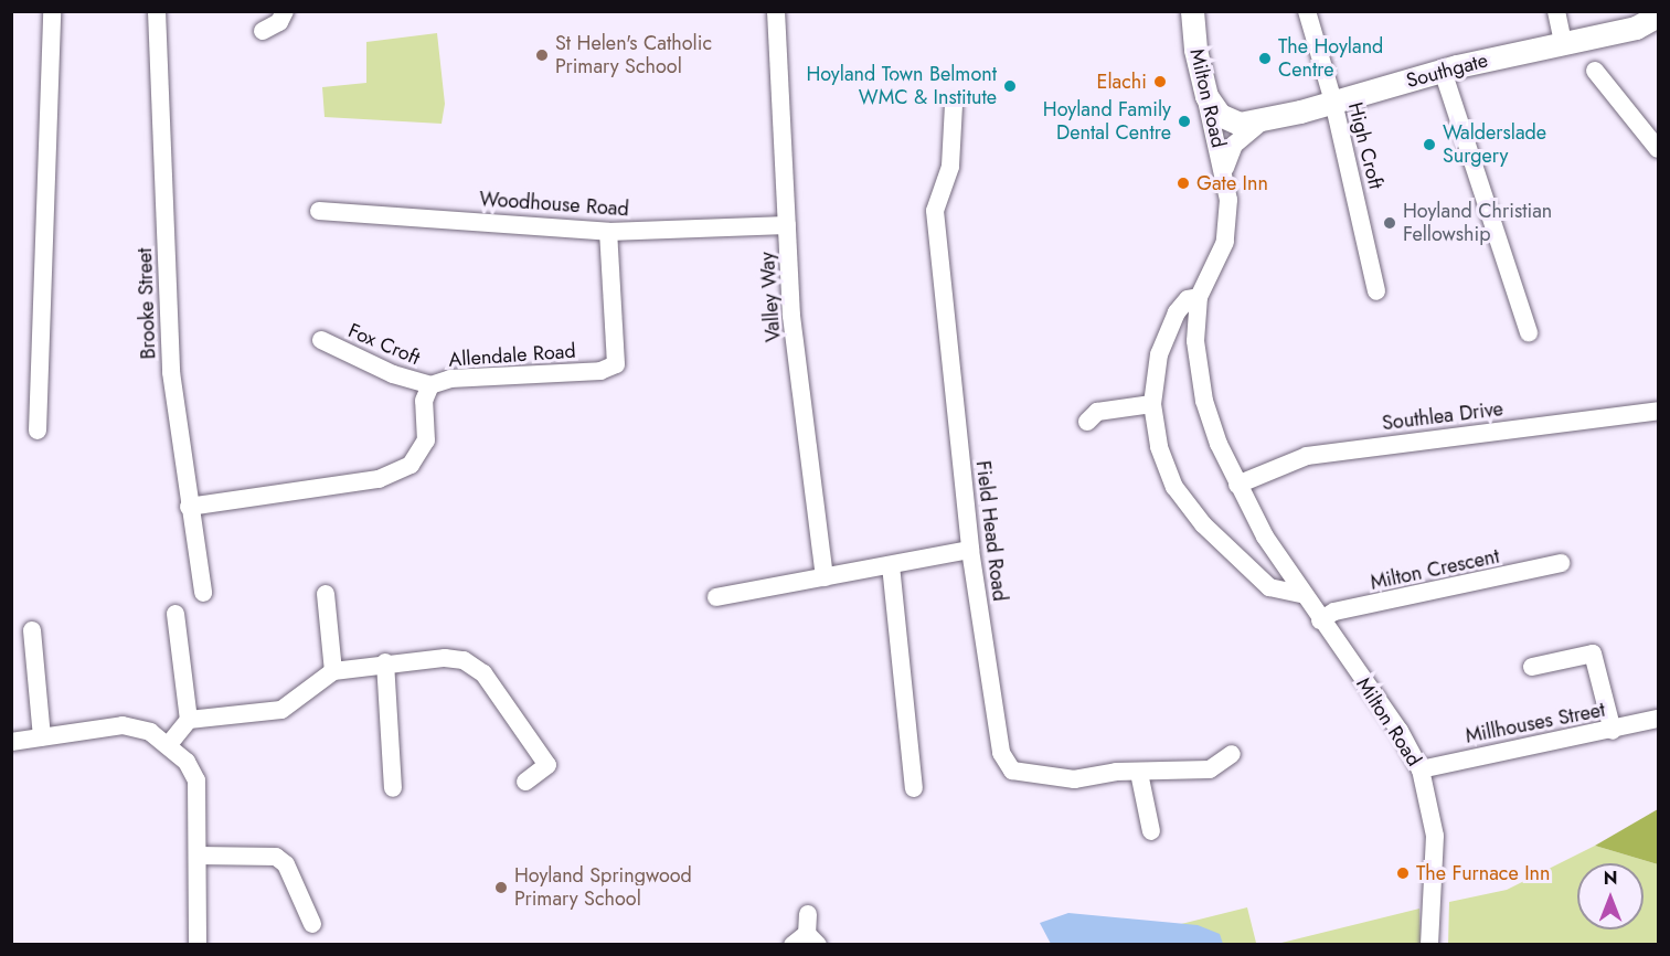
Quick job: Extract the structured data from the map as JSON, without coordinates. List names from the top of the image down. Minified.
{"streets":{"main road":["Southgate","Milton Road"],"street":["High Croft","Woodhouse Road","Valley Way","Brooke Street","Fox Croft","Allendale Road","Southlea Drive","Field Head Road","Milton Crescent","Millhouses Street"]},"crossings":[["Southgate","Milton Road"],["Southgate","High Croft"],["Milton Road","Southlea Drive"],["Milton Road","Milton Crescent"],["Milton Road","Millhouses Street"],["Woodhouse Road","Valley Way"],["Woodhouse Road","Allendale Road"],["Brooke Street","Allendale Road"],["Fox Croft","Allendale Road"]],"places":["St Helen's Catholic Primary School","The Hoyland Centre","Elachi","Hoyland Town Belmont WMC & Institute","Hoyland Family Dental Centre","Walderslade Surgery","Gate Inn","Hoyland Christian Fellowship","The Furnace Inn","Hoyland Springwood Primary School"],"north":"top"}
